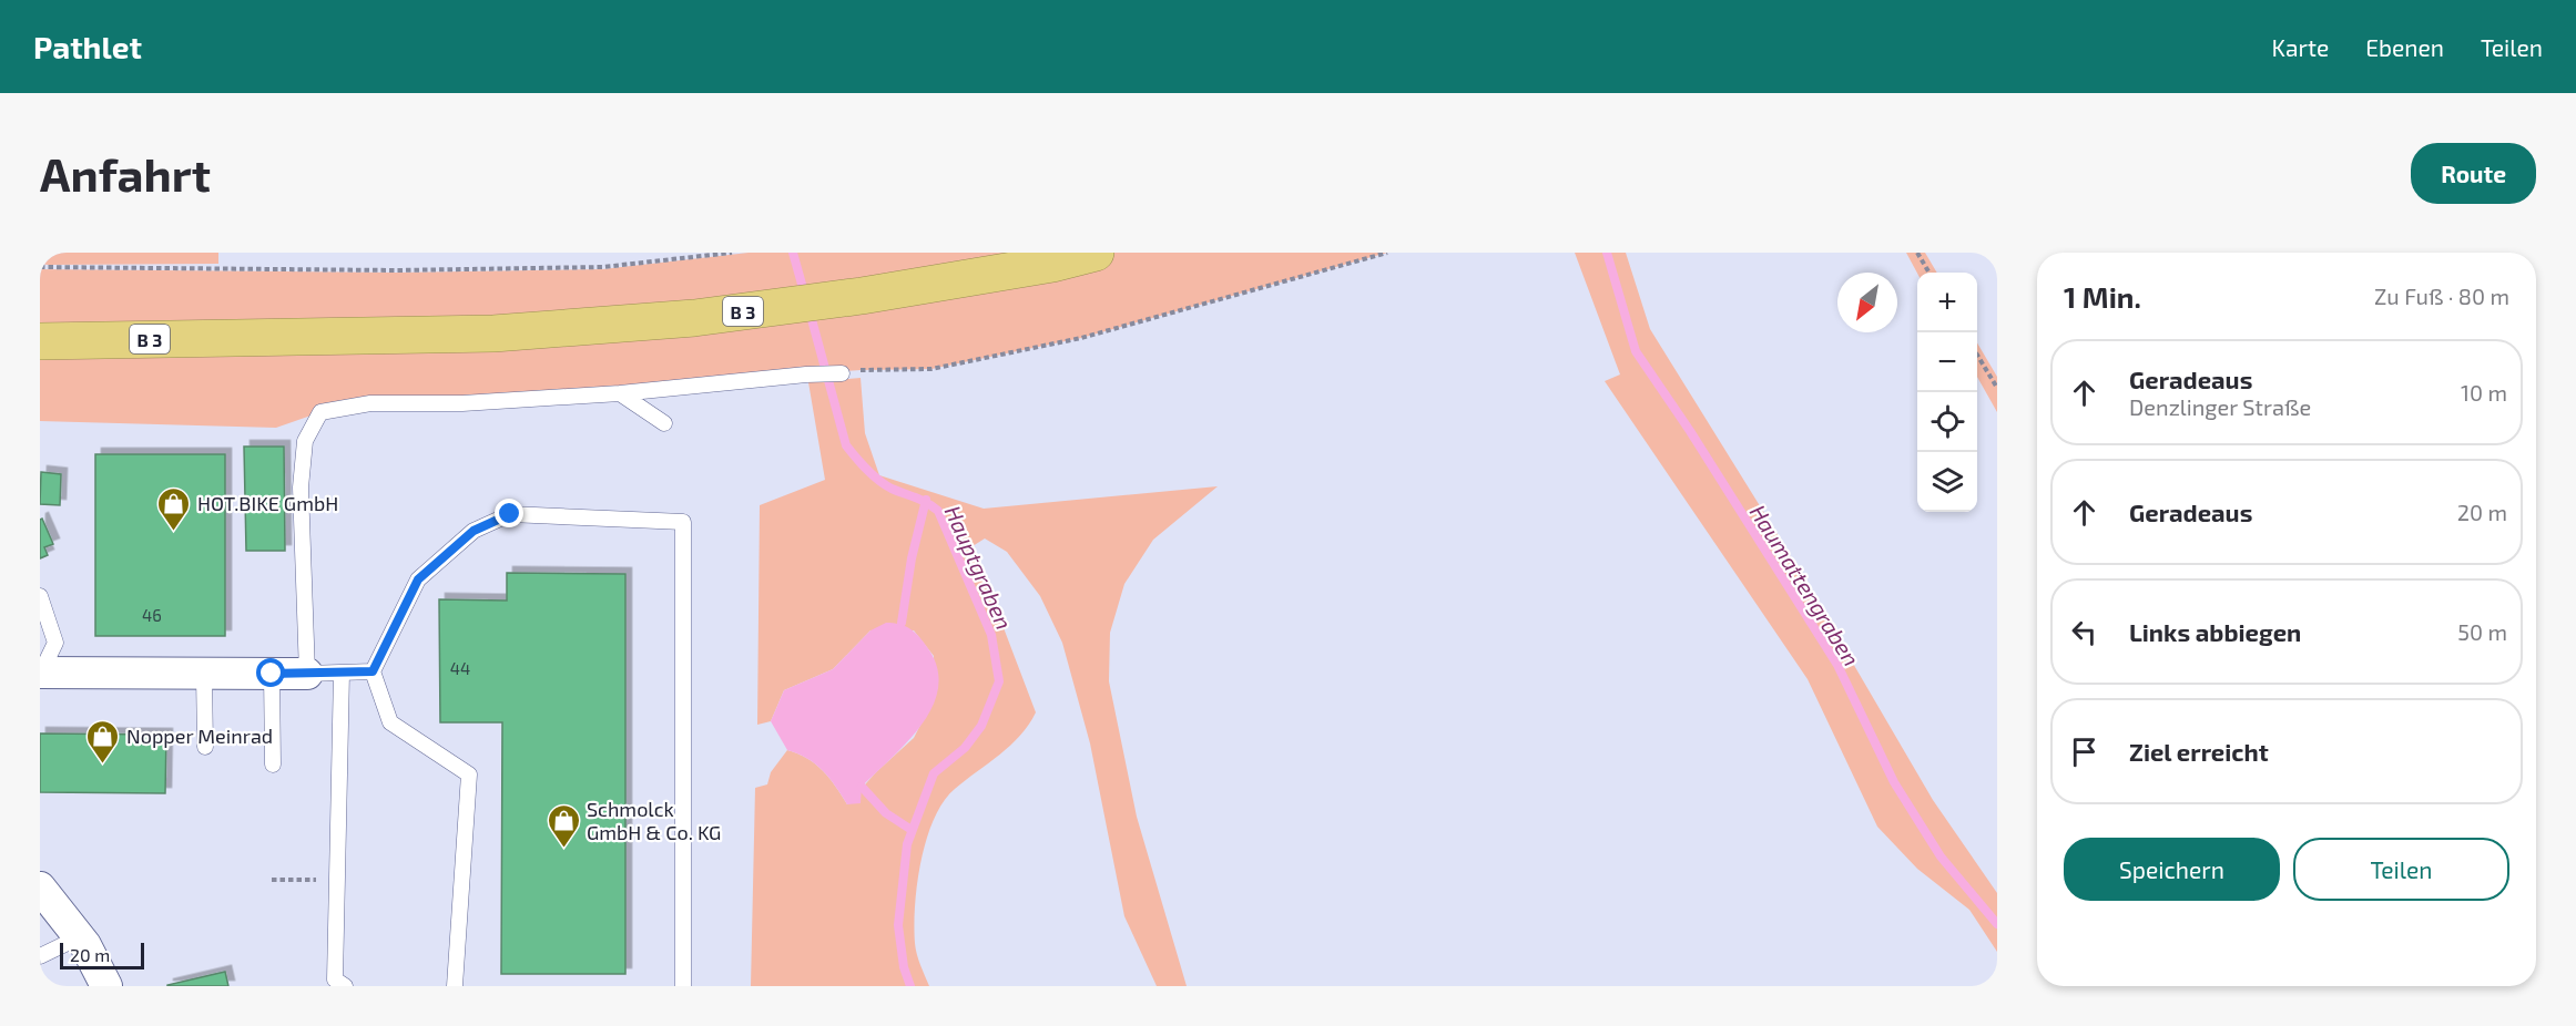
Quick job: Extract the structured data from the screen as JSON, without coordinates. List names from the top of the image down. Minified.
{"streets":{"highway":["B 3"]},"water":["Hauptgraben","Haumattengraben"],"places":{"shop":["HOT.BIKE GmbH","Nopper Meinrad","Schmolck GmbH & Co. KG"]},"house_numbers":["46","44"],"scale_bar":"20 m","north":"bottom left","page":{"header":"Pathlet","nav":["Karte","Ebenen","Teilen"],"buttons":["Route",["Speichern","Teilen"]],"title":"Anfahrt","heading":["1 Min.","Zu Fuß · 80 m"],"map_buttons":["+","−"],"list":[["Geradeaus","Denzlinger Straße","10 m"],["Geradeaus","20 m"],["Links abbiegen","50 m"],"Ziel erreicht"],"scale":"20 m"}}
